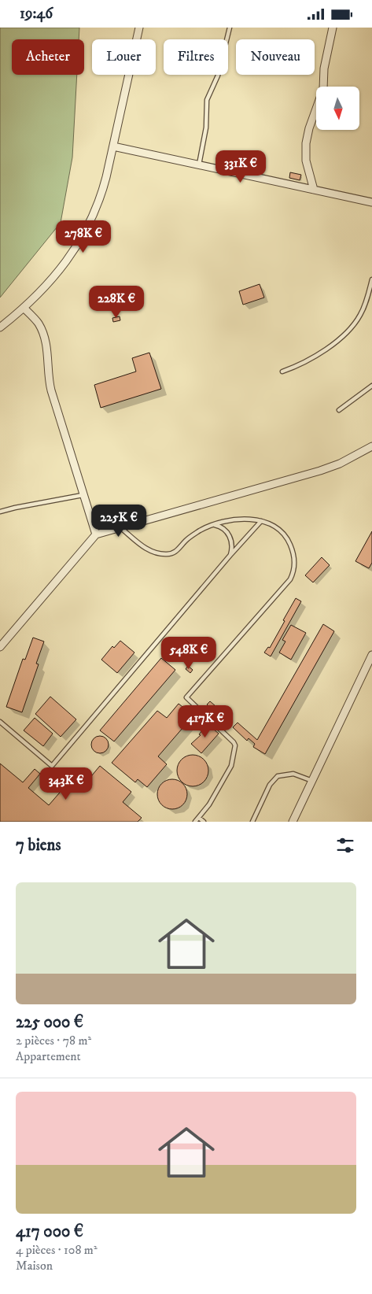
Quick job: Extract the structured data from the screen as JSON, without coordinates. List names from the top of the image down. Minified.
{"north":"bottom","page":{"status":"19:46","chip":["Acheter","Louer","Filtres","Nouveau"],"price":["331K €","278K €","228K €","225K €","548K €","417K €","343K €"],"heading":"7 biens","list":[{"name":"225 000 €","note":"2 pièces · 78 m² · Appartement"},{"name":"417 000 €","note":"4 pièces · 108 m² · Maison"}]}}
